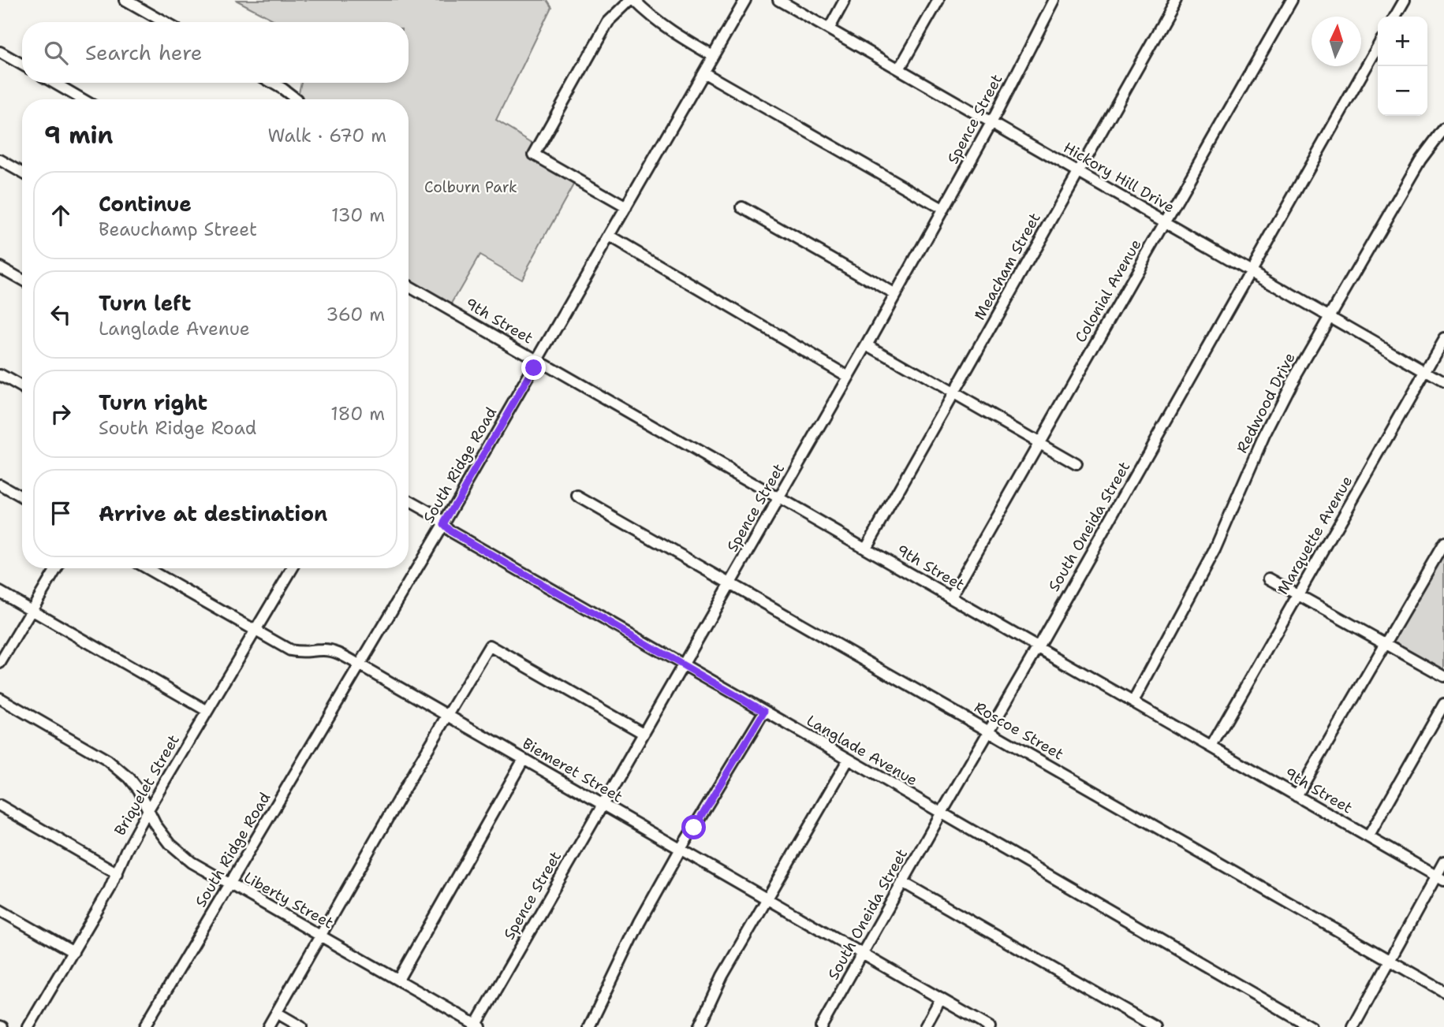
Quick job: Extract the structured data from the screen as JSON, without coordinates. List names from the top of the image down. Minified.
{"streets":{"street":["Spence Street","Hickory Hill Drive","Meacham Street","Colonial Avenue","9th Street","Redwood Drive","South Ridge Road","South Oneida Street","Marquette Avenue","Roscoe Street","Langlade Avenue","Biemeret Street","Briquelet Street","Liberty Street"]},"crossings":[["Spence Street","Hickory Hill Drive"],["Spence Street","9th Street"],["Spence Street","Roscoe Street"],["Spence Street","Langlade Avenue"],["Spence Street","Biemeret Street"],["Spence Street","Liberty Street"],["Hickory Hill Drive","Meacham Street"],["Hickory Hill Drive","Colonial Avenue"],["Hickory Hill Drive","Redwood Drive"],["Hickory Hill Drive","South Oneida Street"],["Hickory Hill Drive","Marquette Avenue"],["Meacham Street","9th Street"],["Colonial Avenue","9th Street"],["9th Street","Redwood Drive"],["9th Street","South Ridge Road"],["9th Street","South Oneida Street"],["9th Street","Marquette Avenue"],["South Ridge Road","Langlade Avenue"],["South Ridge Road","Biemeret Street"],["South Ridge Road","Liberty Street"],["South Oneida Street","Roscoe Street"],["South Oneida Street","Langlade Avenue"],["South Oneida Street","Biemeret Street"],["Biemeret Street","Briquelet Street"],["Briquelet Street","Liberty Street"]],"parks":["Colburn Park"],"north":"top","page":{"map_buttons":["+","−"],"search":"Search here","heading":["9 min","Walk · 670 m"],"list":[["Continue","Beauchamp Street","130 m"],["Turn left","Langlade Avenue","360 m"],["Turn right","South Ridge Road","180 m"],"Arrive at destination"]}}
